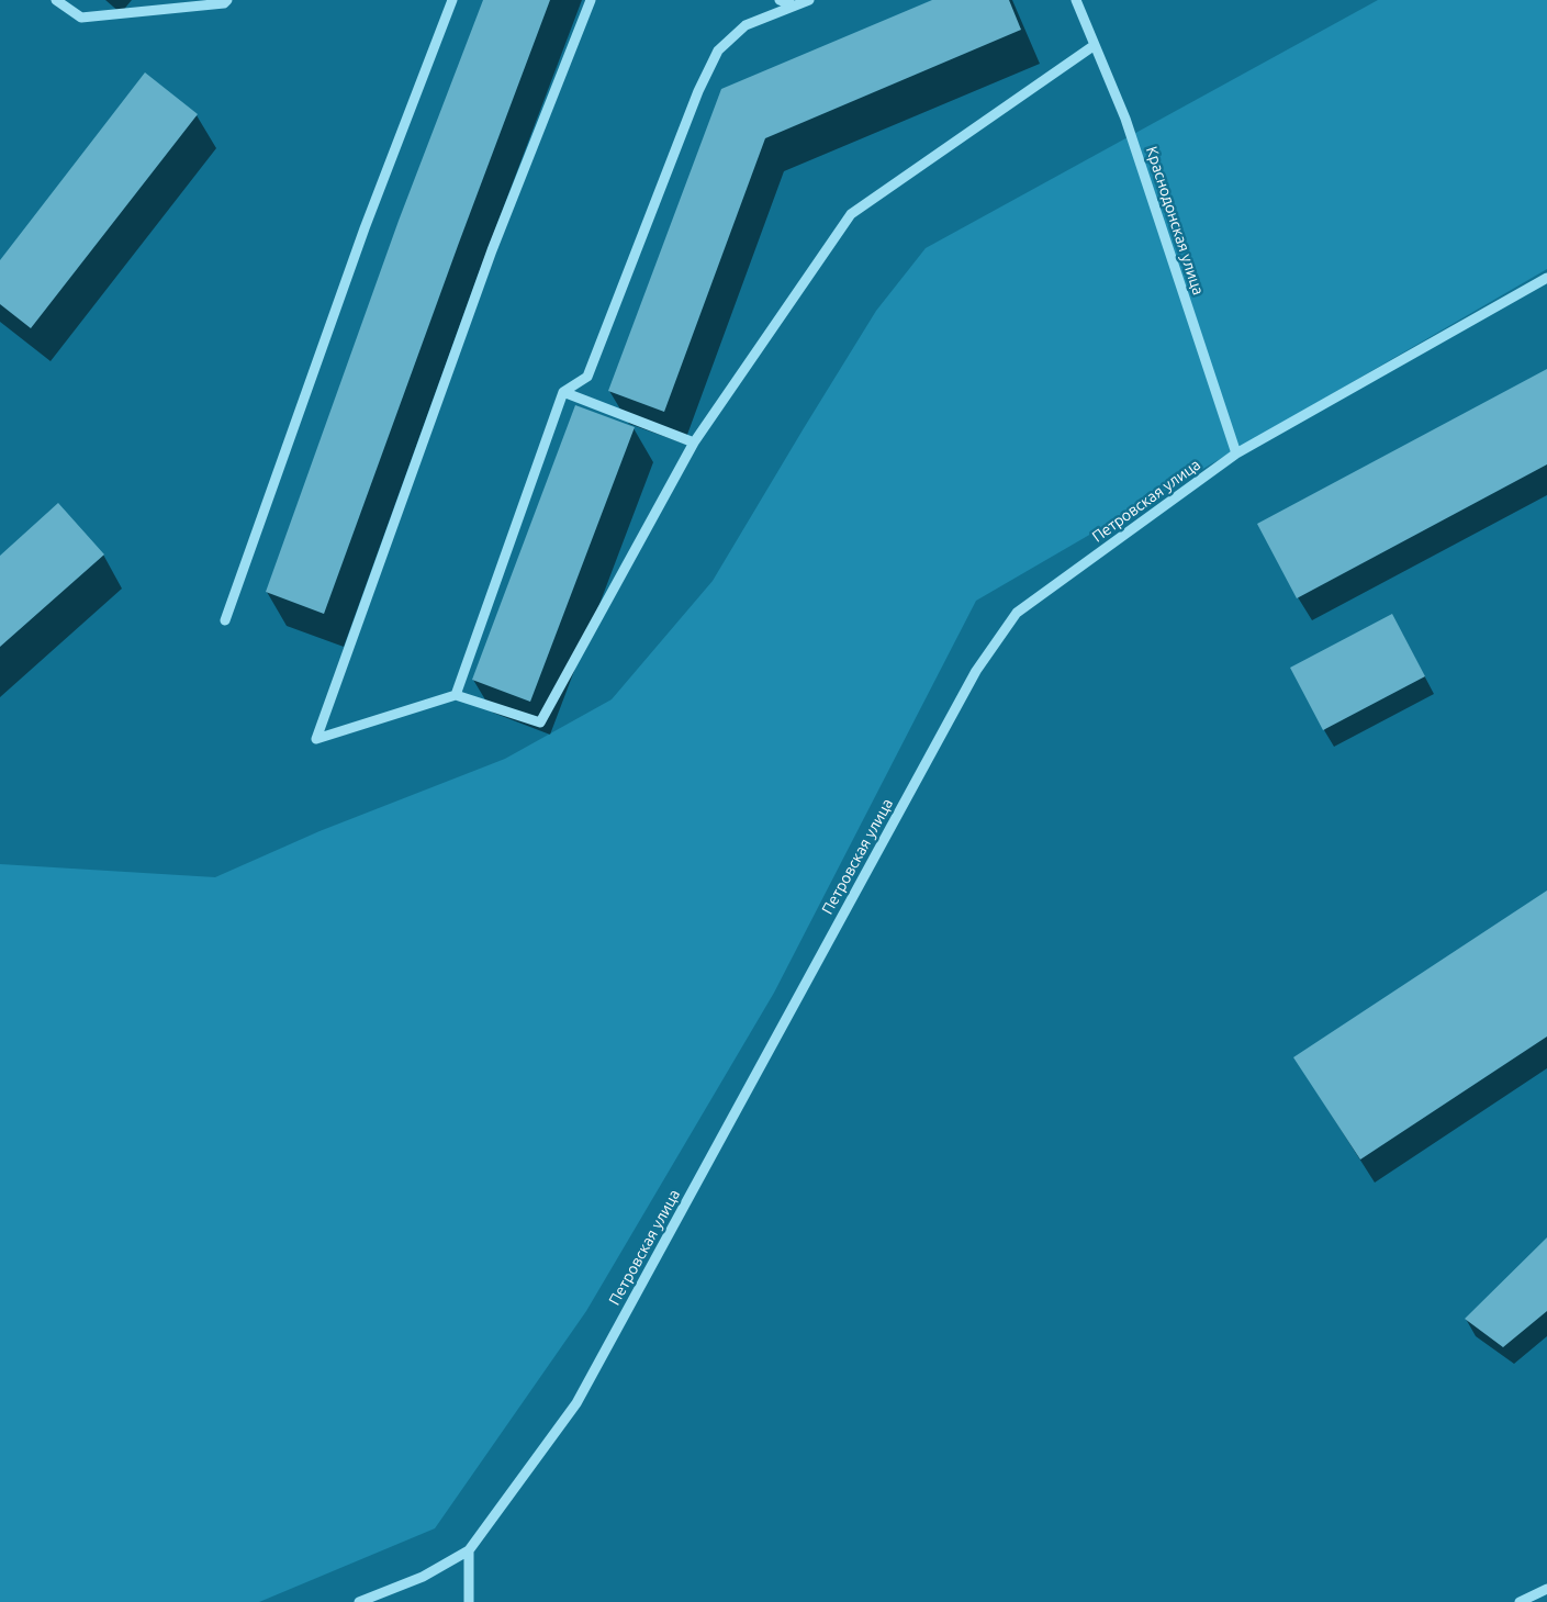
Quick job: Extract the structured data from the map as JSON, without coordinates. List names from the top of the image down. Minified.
{"streets":{"street":["Краснодонская улица","Петровская улица"]},"crossings":[["Краснодонская улица","Петровская улица"]]}
